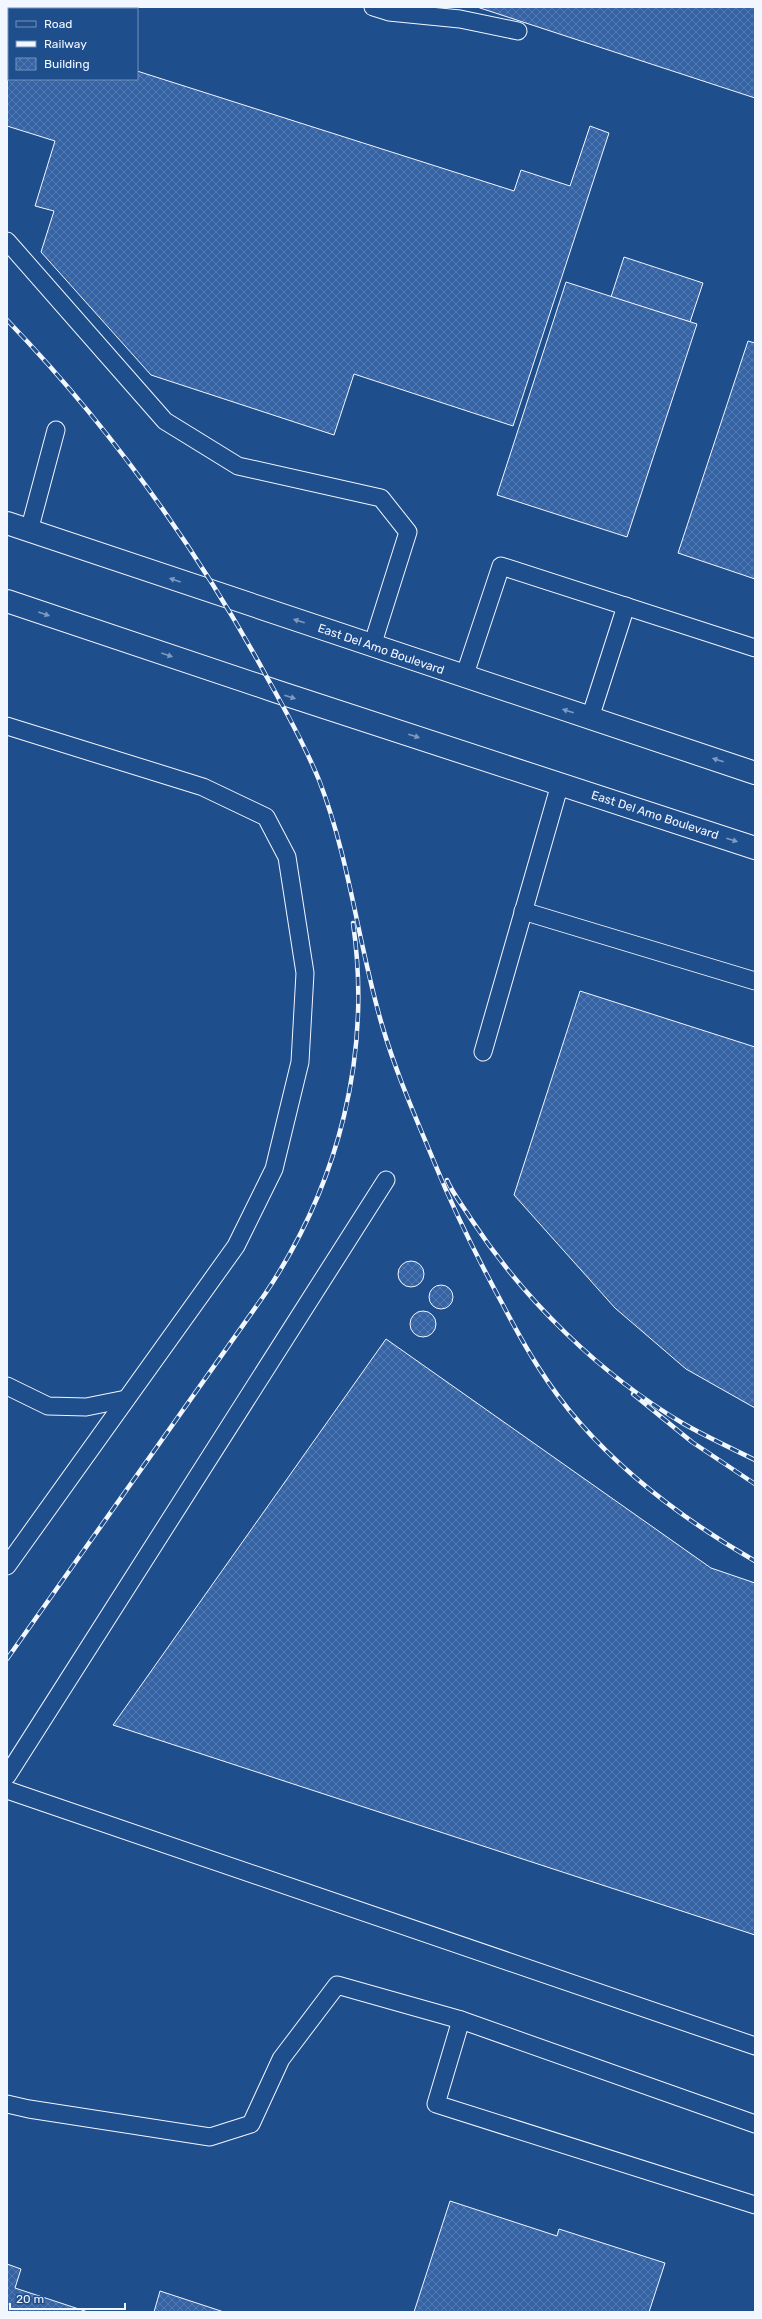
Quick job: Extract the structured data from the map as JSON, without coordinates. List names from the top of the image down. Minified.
{"streets":{"main road":["East Del Amo Boulevard"]},"legend":["Road","Railway","Building"],"scale_bar":"20 m"}
